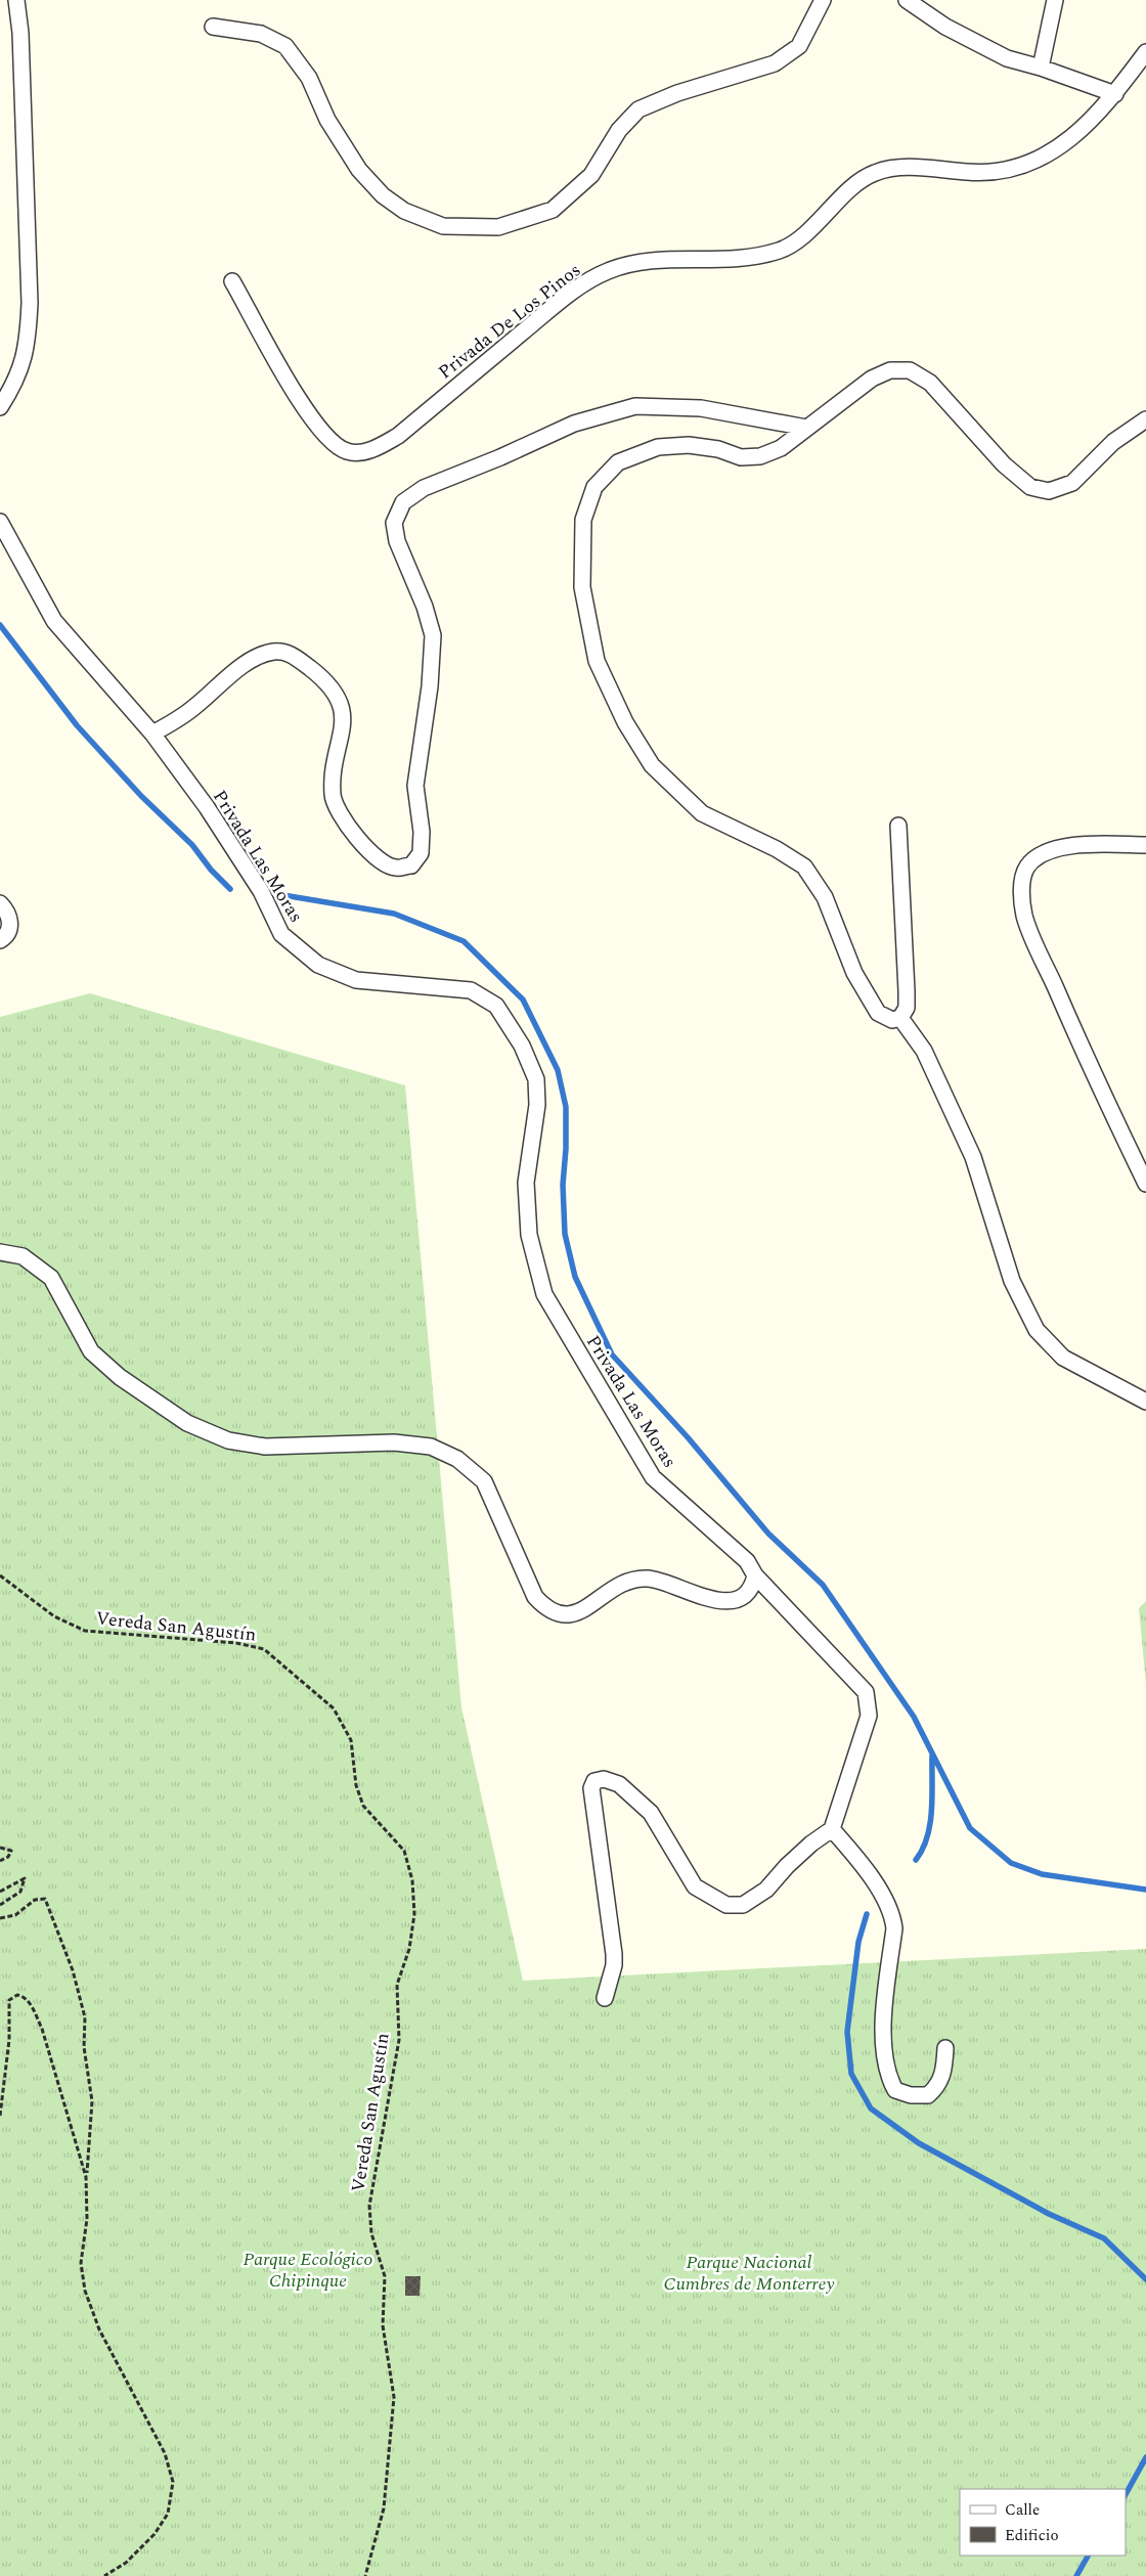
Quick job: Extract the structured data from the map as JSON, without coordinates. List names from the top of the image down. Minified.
{"streets":{"street":["Privada De Los Pinos","Privada Las Moras"],"path":["Vereda San Agustín"]},"parks":["Parque Ecológico Chipinque","Parque Nacional Cumbres de Monterrey"],"legend":["Calle","Edificio"]}
